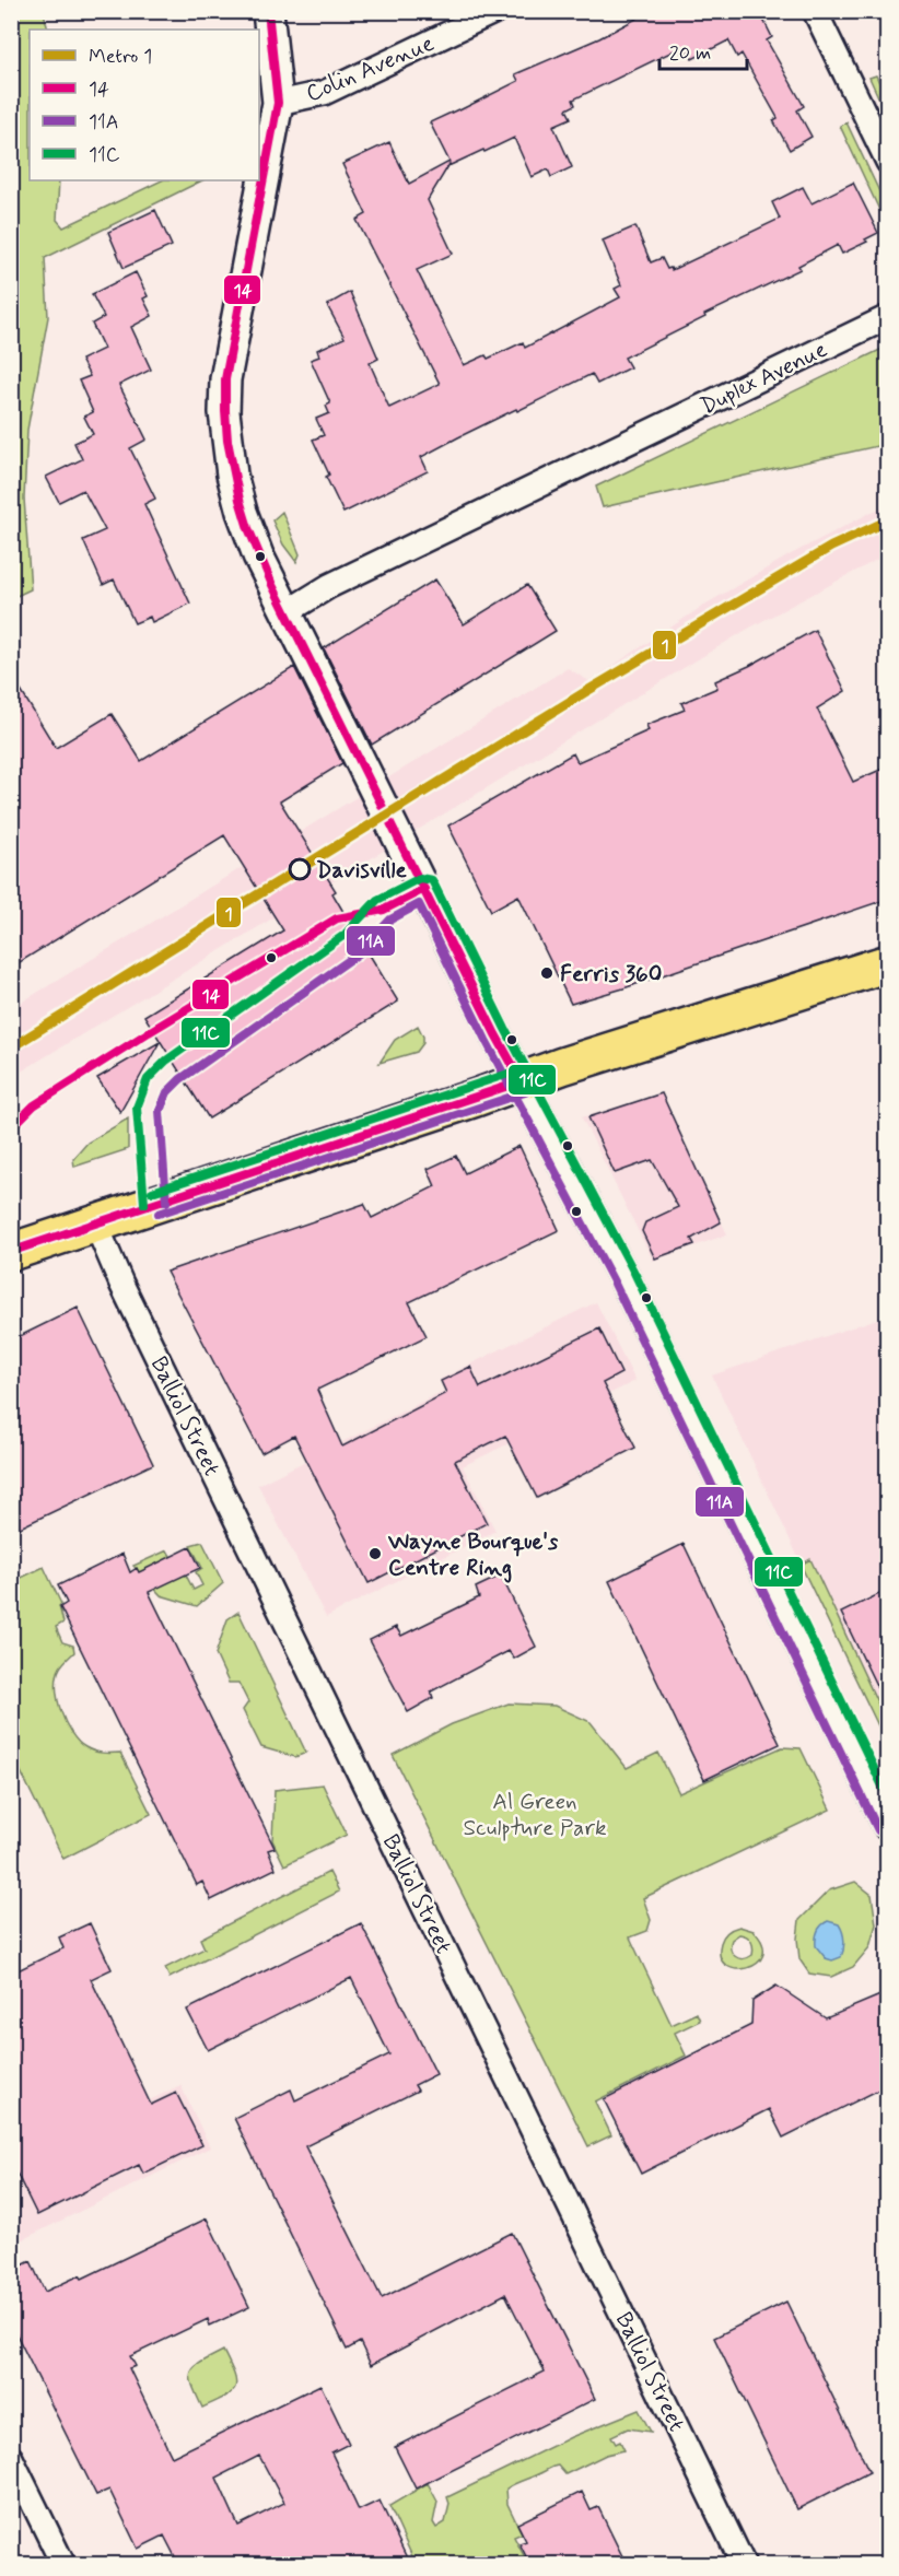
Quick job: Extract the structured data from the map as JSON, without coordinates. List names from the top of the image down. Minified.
{"streets":{"street":["Colin Avenue","Duplex Avenue","Balliol Street"]},"parks":["Al Green Sculpture Park"],"places":["Davisville","Ferris 360","Wayne Bourque's Centre Ring"],"lines":["transit line 14","metro line 1","transit line 11C","transit line 11A"],"legend":["Metro 1","14","11A","11C"],"scale_bar":"20 m"}
